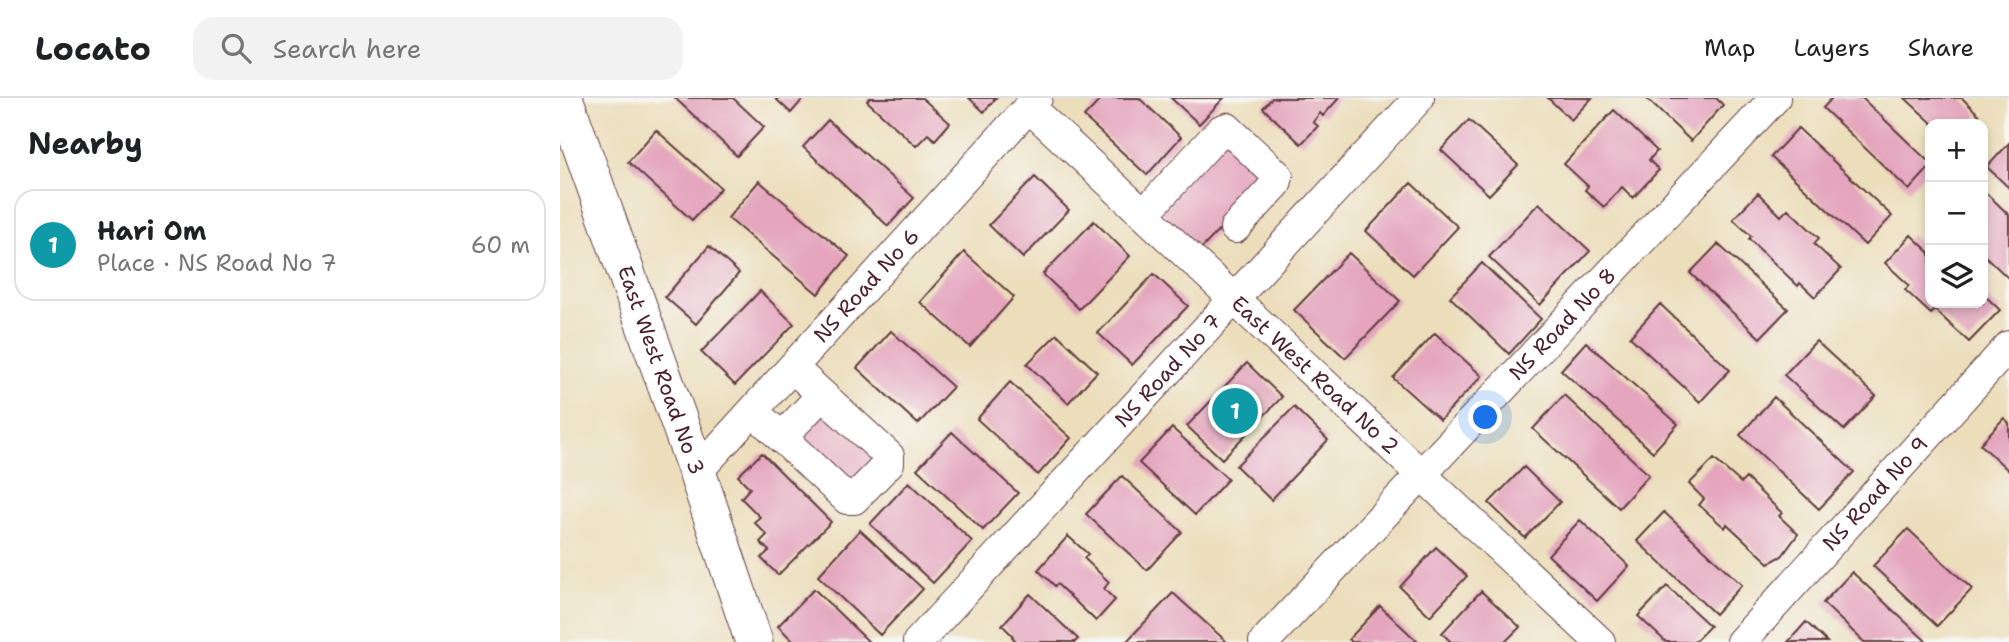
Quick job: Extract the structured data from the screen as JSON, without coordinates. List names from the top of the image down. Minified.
{"streets":{"street":["NS Road No 6","NS Road No 8","East West Road No 3","NS Road No 7","East West Road No 2","NS Road No 9"]},"crossings":[["NS Road No 6","East West Road No 3"],["NS Road No 6","East West Road No 2"],["NS Road No 8","East West Road No 2"],["NS Road No 7","East West Road No 2"]],"page":{"header":"Locato","search":"Search here","nav":["Map","Layers","Share"],"heading":"Nearby","map_buttons":["+","−"],"list":[{"mark":"1","name":"Hari Om","note":"Place · NS Road No 7","value":"60 m"}],"pins":"1"}}
